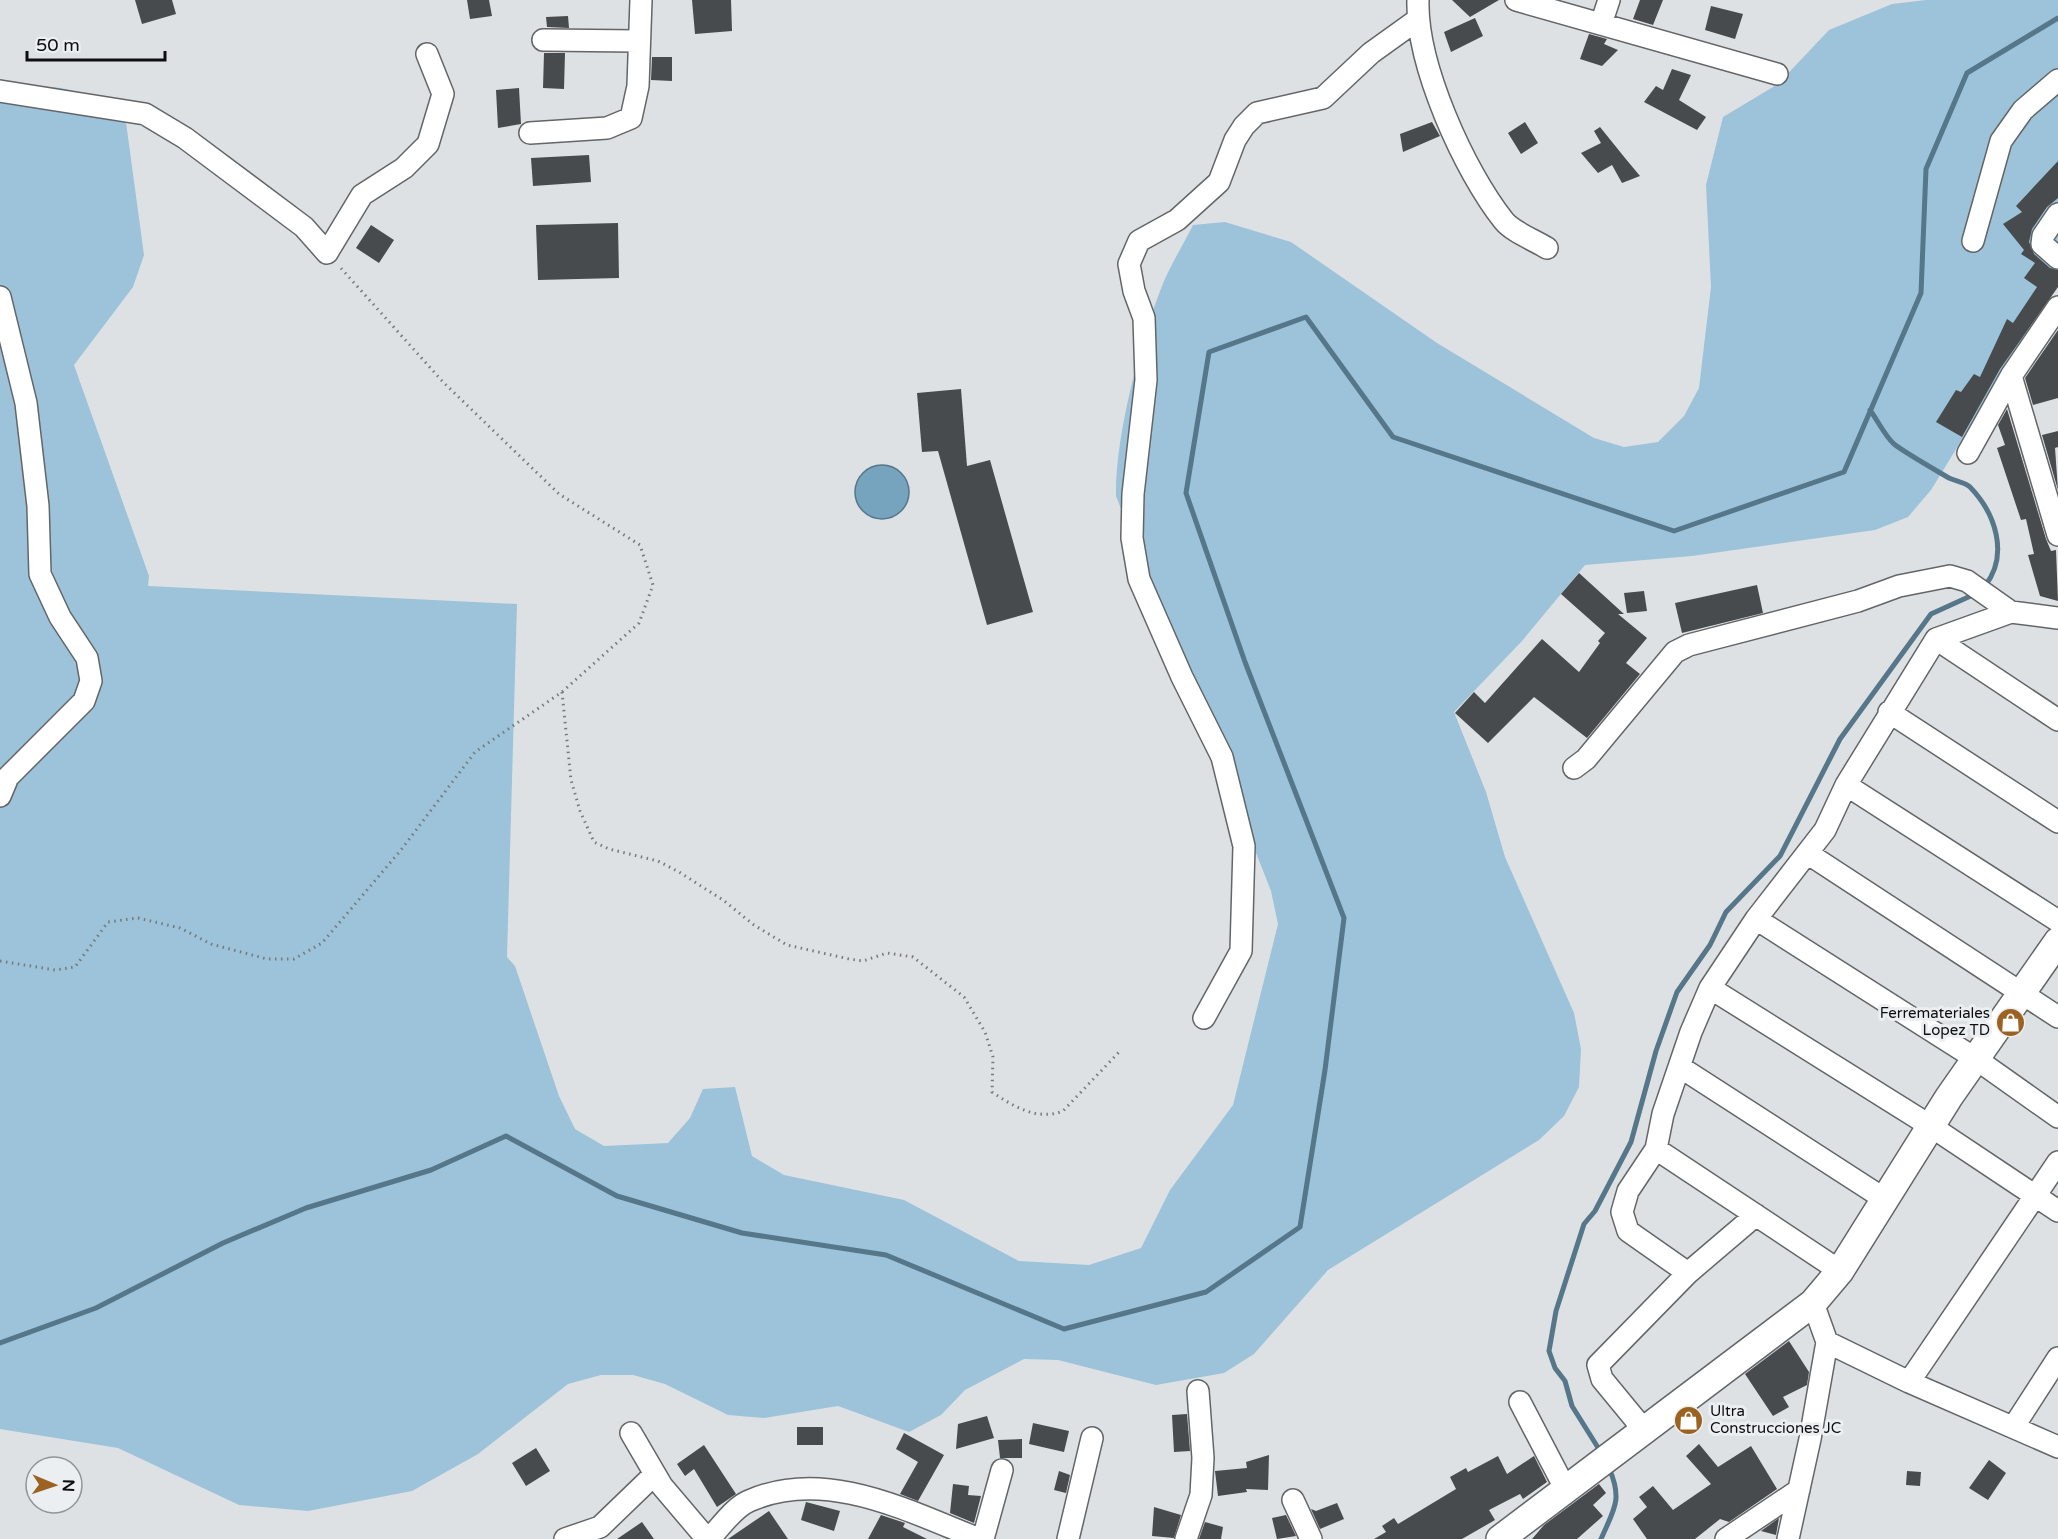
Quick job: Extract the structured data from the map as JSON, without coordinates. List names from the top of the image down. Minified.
{"places":{"shop":["Ferremateriales Lopez TD","Ultra Construcciones JC"]},"scale_bar":"50 m","north":"right"}
